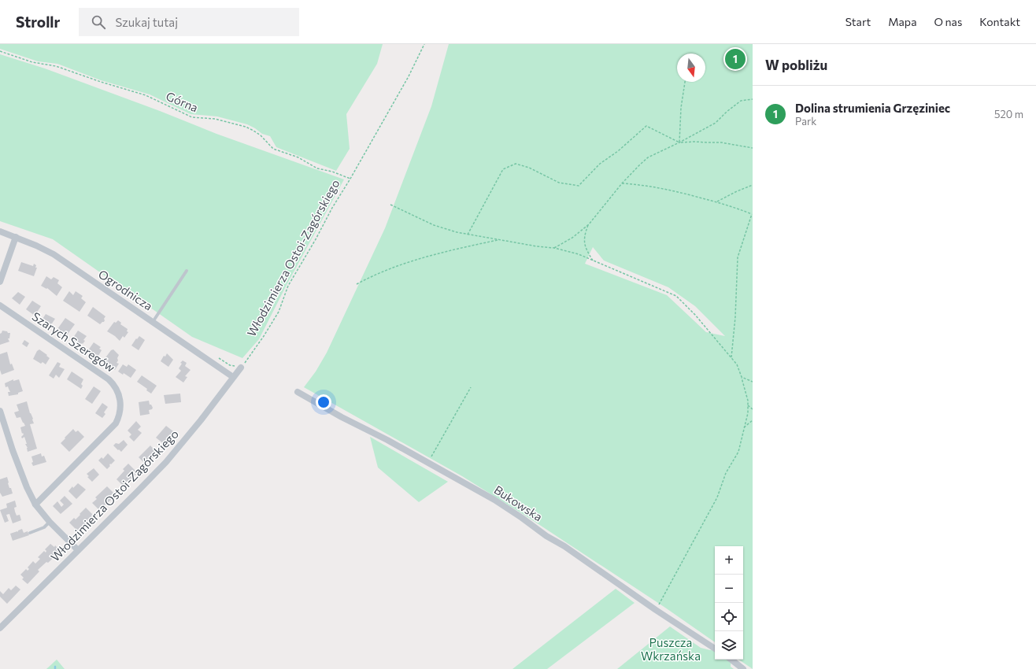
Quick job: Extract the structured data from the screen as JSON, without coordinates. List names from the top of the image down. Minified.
{"streets":{"street":["Włodzimierza Ostoi-Zagórskiego","Ogrodnicza","Szarych Szeregów","Bukowska"],"path":["Górna"]},"crossings":[["Górna","Włodzimierza Ostoi-Zagórskiego"],["Włodzimierza Ostoi-Zagórskiego","Ogrodnicza"]],"parks":["Puszcza Wkrzańska"],"north":"bottom","page":{"header":"Strollr","search":"Szukaj tutaj","nav":["Start","Mapa","O nas","Kontakt"],"heading":"W pobliżu","pins":"1","list":[{"mark":"1","name":"Dolina strumienia Grzęziniec","note":"Park","value":"520 m"}],"map_buttons":["+","−"]}}
